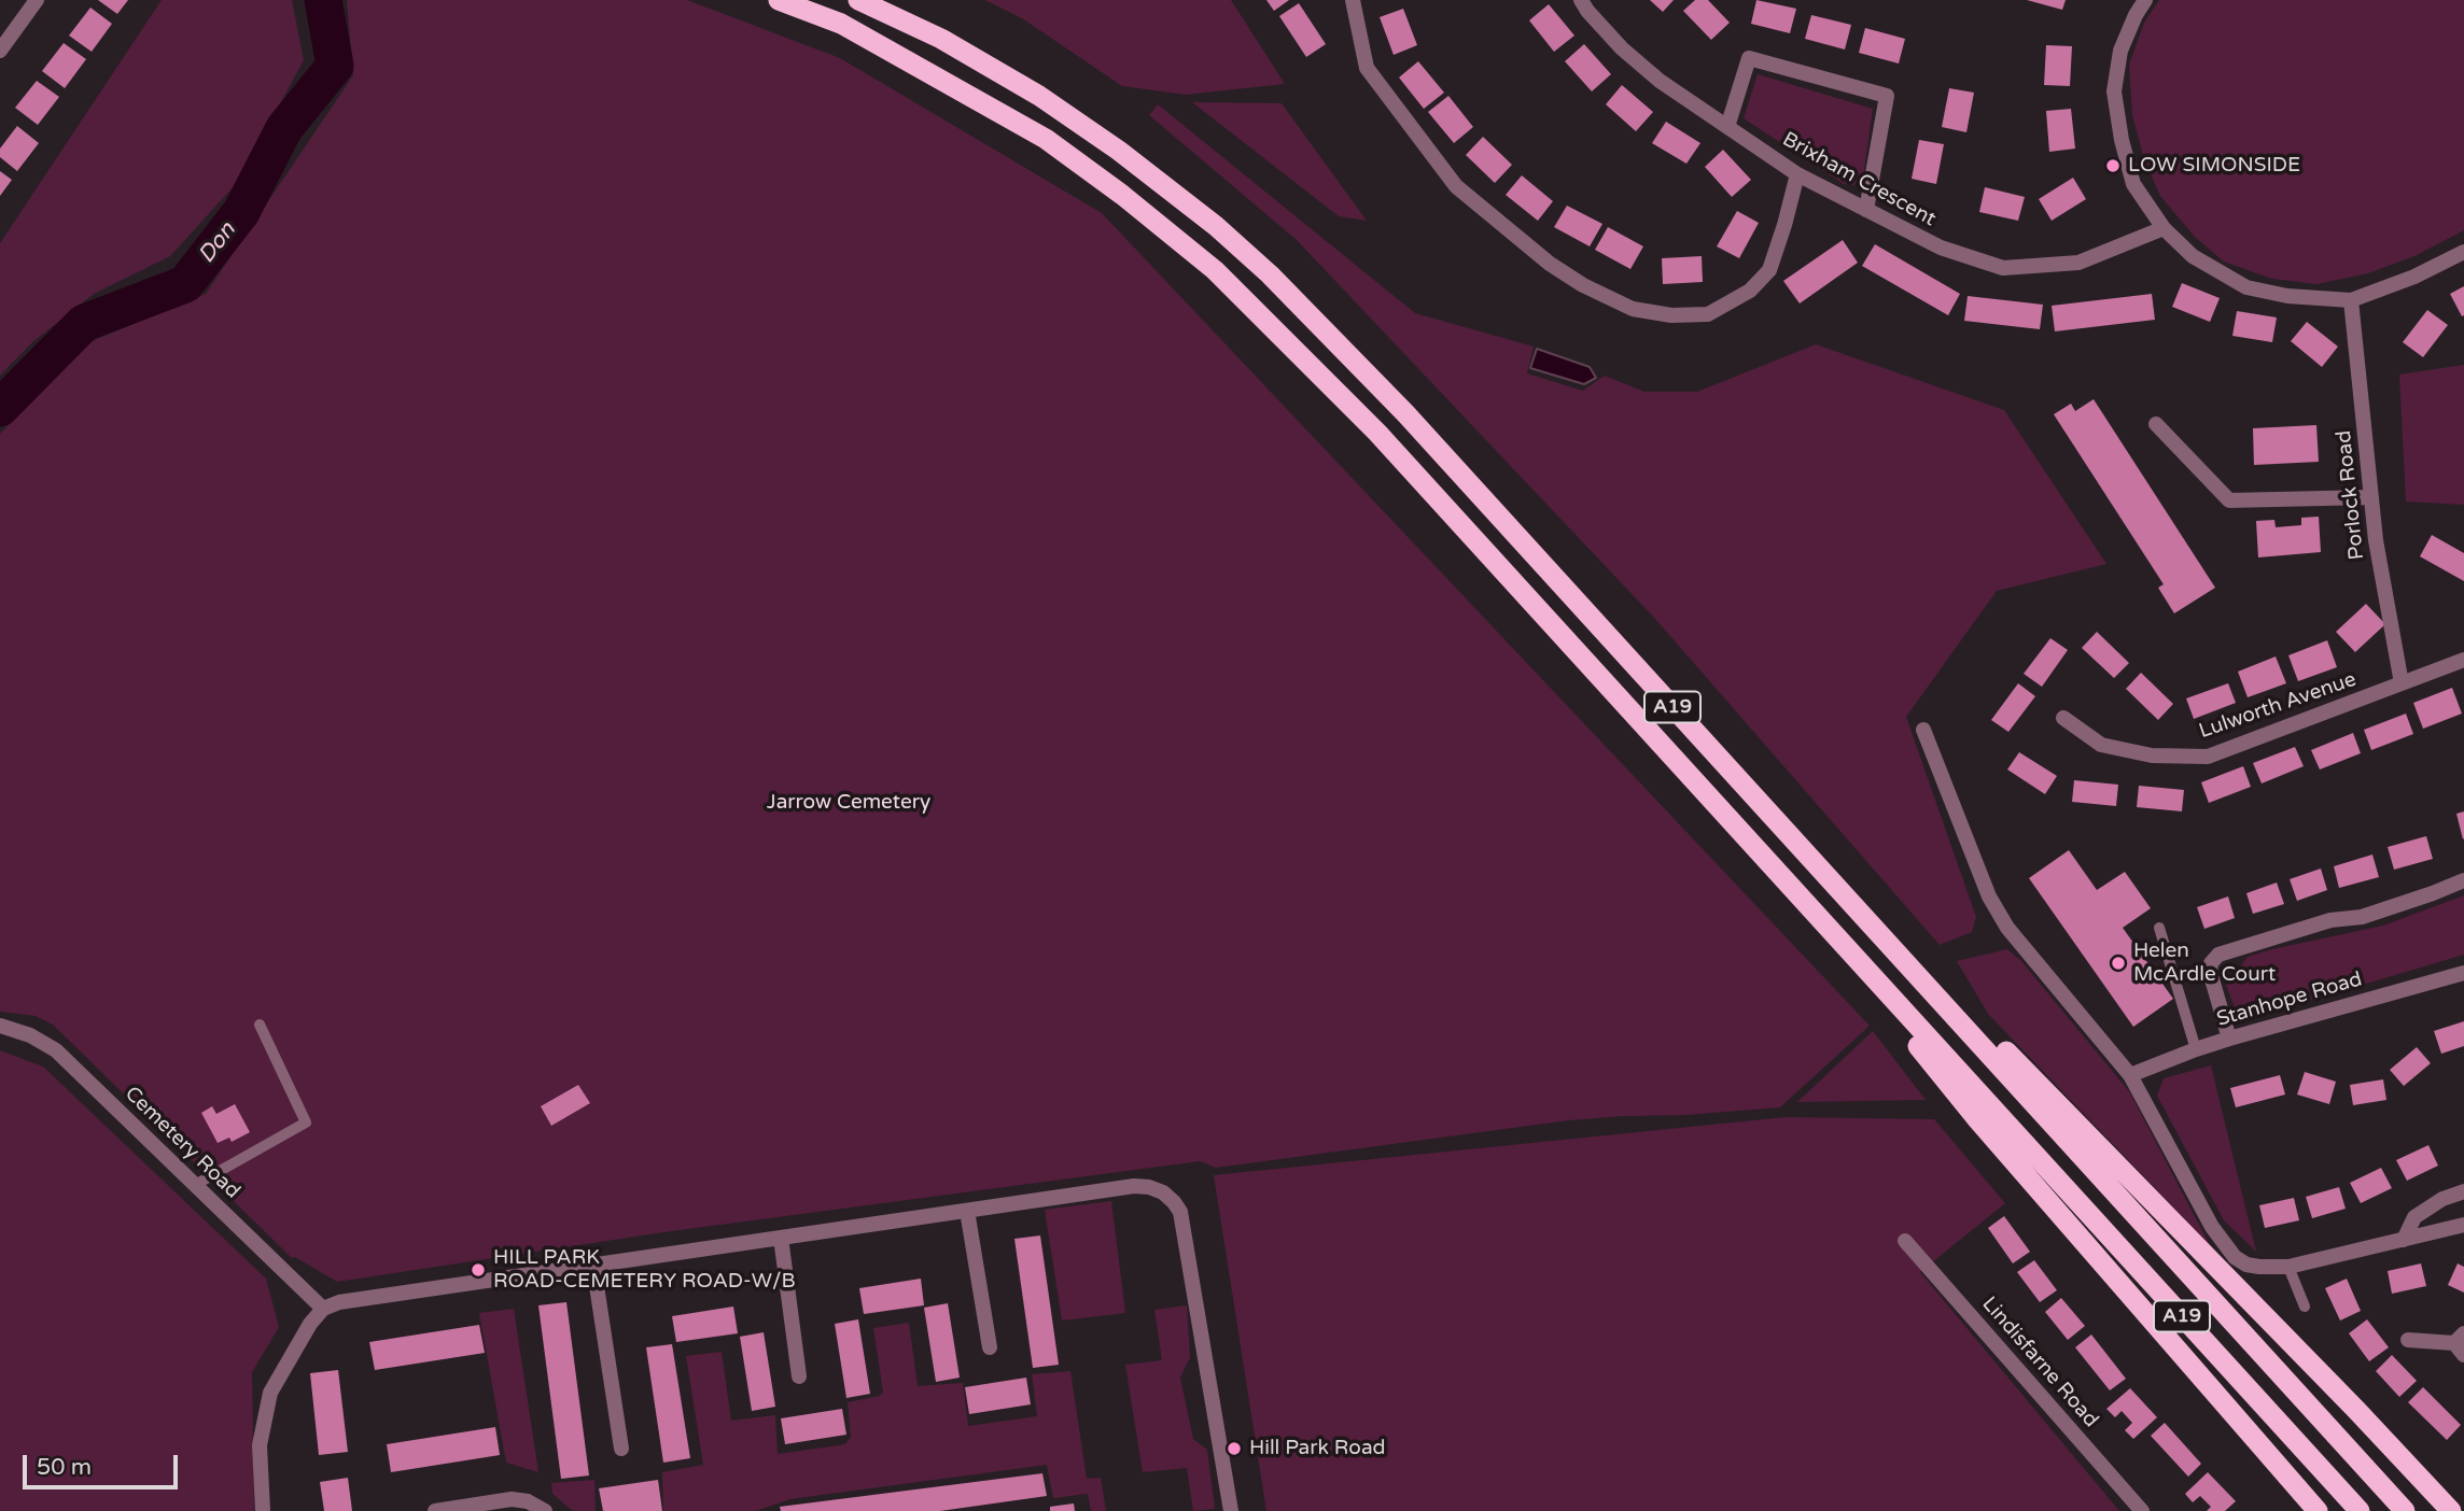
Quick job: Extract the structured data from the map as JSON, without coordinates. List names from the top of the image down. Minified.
{"streets":{"highway":["A19"],"street":["Brixham Crescent","Porlock Road","Lulworth Avenue","Stanhope Road","Cemetery Road","Lindisfarne Road"]},"crossings":[["Porlock Road","Lulworth Avenue"]],"water":["Don"],"parks":["Jarrow Cemetery"],"places":["LOW SIMONSIDE","Helen McArdle Court","HILL PARK ROAD-CEMETERY ROAD-W/B","Hill Park Road"],"scale_bar":"50 m"}
